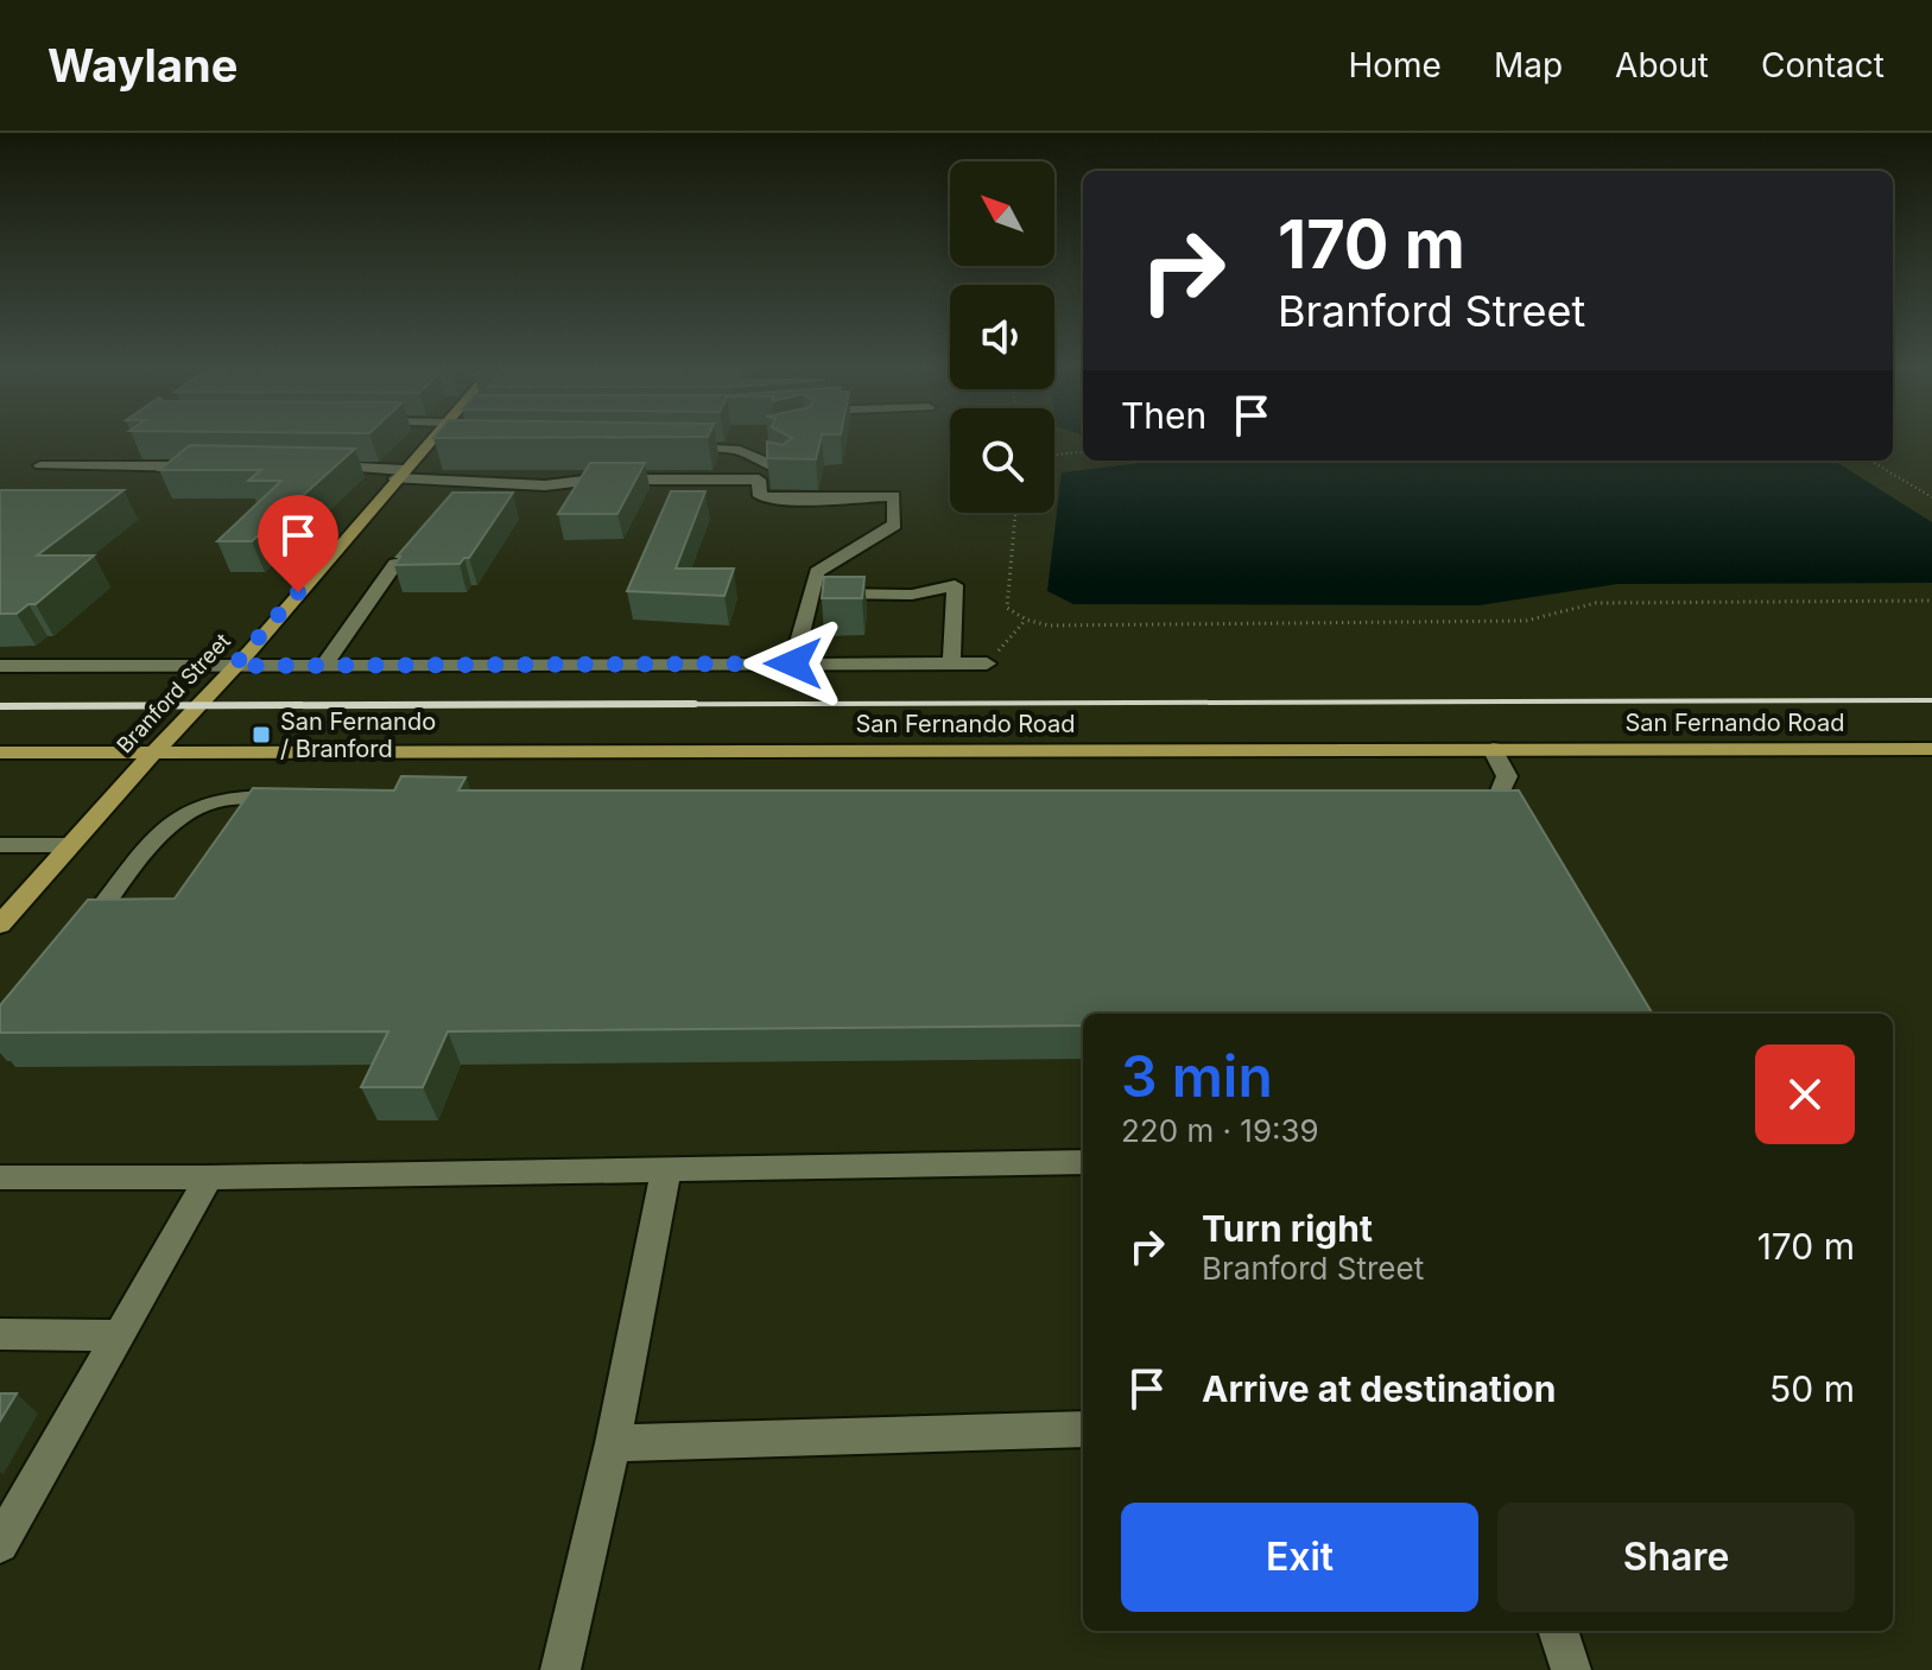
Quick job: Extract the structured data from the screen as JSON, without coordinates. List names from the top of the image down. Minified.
{"streets":{"main road":["Branford Street","San Fernando Road"]},"crossings":[["Branford Street","San Fernando Road"]],"places":{"transit":["San Fernando / Branford"]},"north":"top left","page":{"header":"Waylane","nav":["Home","Map","About","Contact"],"turn":["170 m","Branford Street"],"then":"Then","heading":["3 min","220 m · 19:39"],"list":[{"name":"Turn right","note":"Branford Street","value":"170 m"},{"name":"Arrive at destination","value":"50 m"}],"buttons":["Exit","Share"]}}
